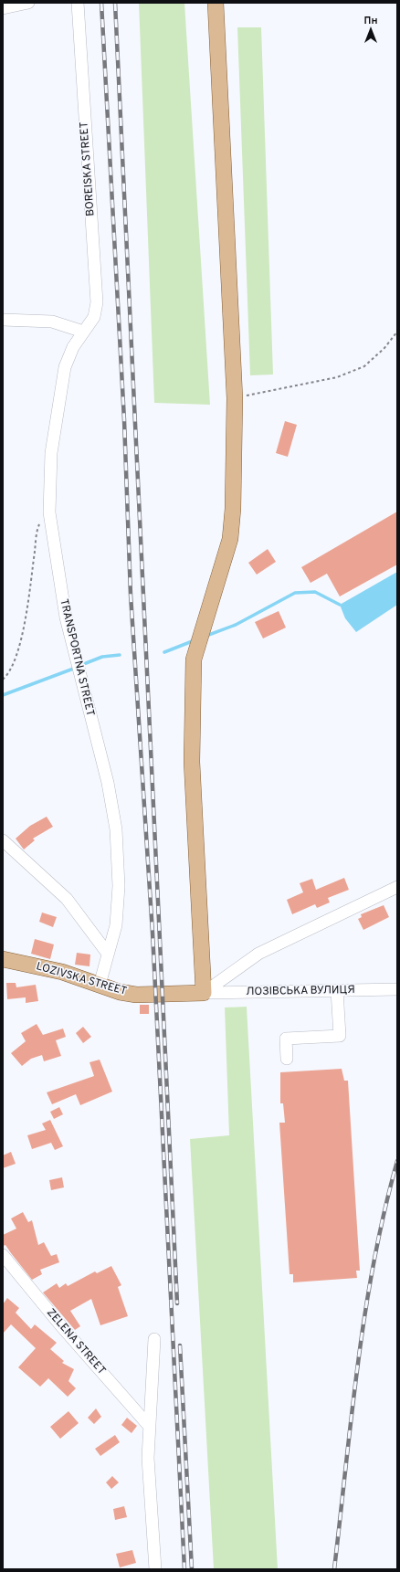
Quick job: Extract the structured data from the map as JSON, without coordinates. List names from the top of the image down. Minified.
{"streets":{"main road":["LOZIVSKA STREET"],"street":["BOREISKA STREET","TRANSPORTNA STREET","ЛОЗІВСЬКА ВУЛИЦЯ","ZELENA STREET"]},"crossings":[["BOREISKA STREET","TRANSPORTNA STREET"],["TRANSPORTNA STREET","LOZIVSKA STREET"],["LOZIVSKA STREET","ЛОЗІВСЬКА ВУЛИЦЯ"]],"north":"top"}
